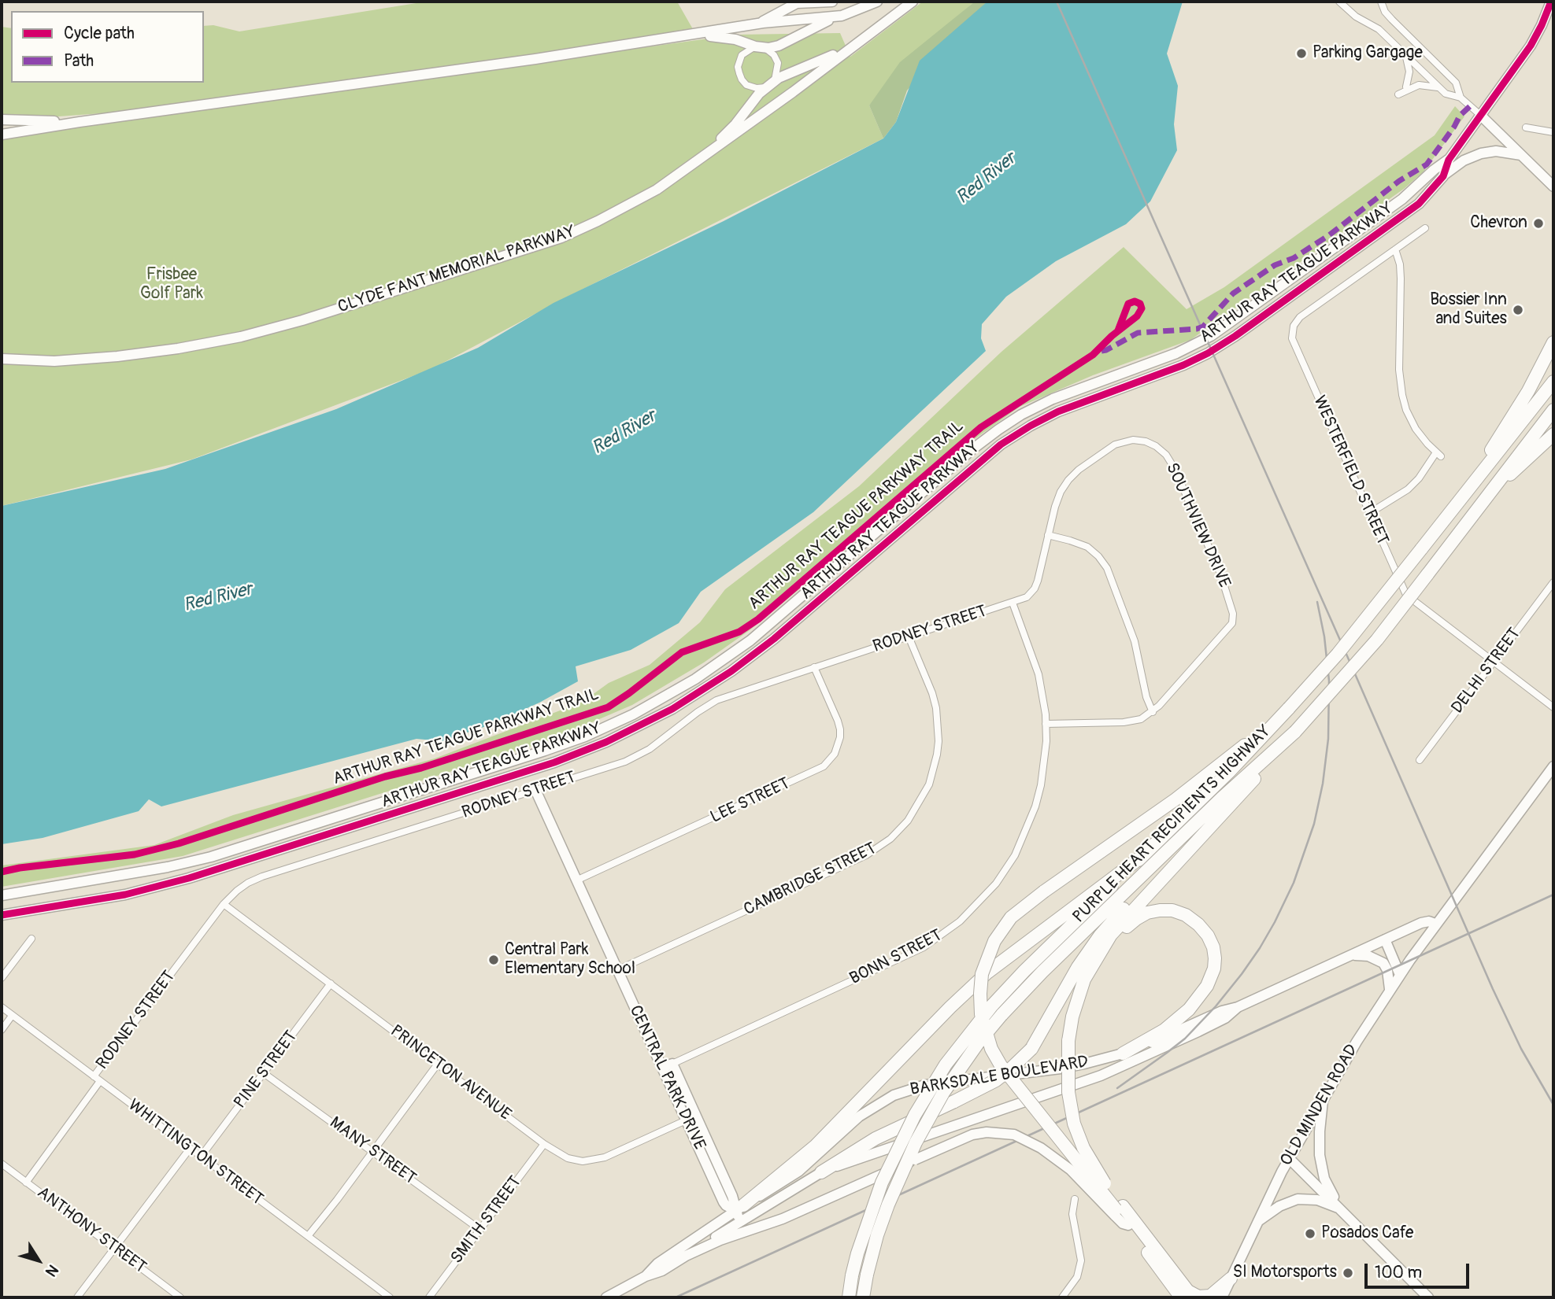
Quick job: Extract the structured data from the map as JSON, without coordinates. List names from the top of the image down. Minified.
{"streets":{"highway":["PURPLE HEART RECIPIENTS HIGHWAY"],"main road":["CLYDE FANT MEMORIAL PARKWAY","ARTHUR RAY TEAGUE PARKWAY","BARKSDALE BOULEVARD","CENTRAL PARK DRIVE","OLD MINDEN ROAD"],"street":["WESTERFIELD STREET","SOUTHVIEW DRIVE","RODNEY STREET","DELHI STREET","LEE STREET","CAMBRIDGE STREET","BONN STREET","PINE STREET","PRINCETON AVENUE","MANY STREET","WHITTINGTON STREET","SMITH STREET","ANTHONY STREET"],"cycle path":["ARTHUR RAY TEAGUE PARKWAY TRAIL"]},"crossings":[["WESTERFIELD STREET","DELHI STREET"],["SOUTHVIEW DRIVE","RODNEY STREET"],["SOUTHVIEW DRIVE","BONN STREET"],["RODNEY STREET","LEE STREET"],["RODNEY STREET","CAMBRIDGE STREET"],["RODNEY STREET","BONN STREET"],["RODNEY STREET","PRINCETON AVENUE"],["RODNEY STREET","CENTRAL PARK DRIVE"],["RODNEY STREET","WHITTINGTON STREET"],["RODNEY STREET","ANTHONY STREET"],["LEE STREET","CENTRAL PARK DRIVE"],["CAMBRIDGE STREET","CENTRAL PARK DRIVE"],["BONN STREET","CENTRAL PARK DRIVE"],["PINE STREET","PRINCETON AVENUE"],["PINE STREET","MANY STREET"],["PINE STREET","WHITTINGTON STREET"],["PRINCETON AVENUE","CENTRAL PARK DRIVE"],["PRINCETON AVENUE","SMITH STREET"],["BARKSDALE BOULEVARD","CENTRAL PARK DRIVE"],["BARKSDALE BOULEVARD","OLD MINDEN ROAD"],["MANY STREET","SMITH STREET"]],"water":["Red River"],"parks":["Frisbee Golf Park"],"places":["Parking Gargage","Chevron","Bossier Inn and Suites","Central Park Elementary School","Posados Cafe","SI Motorsports"],"legend":["Cycle path","Path"],"scale_bar":"100 m","north":"bottom right"}
